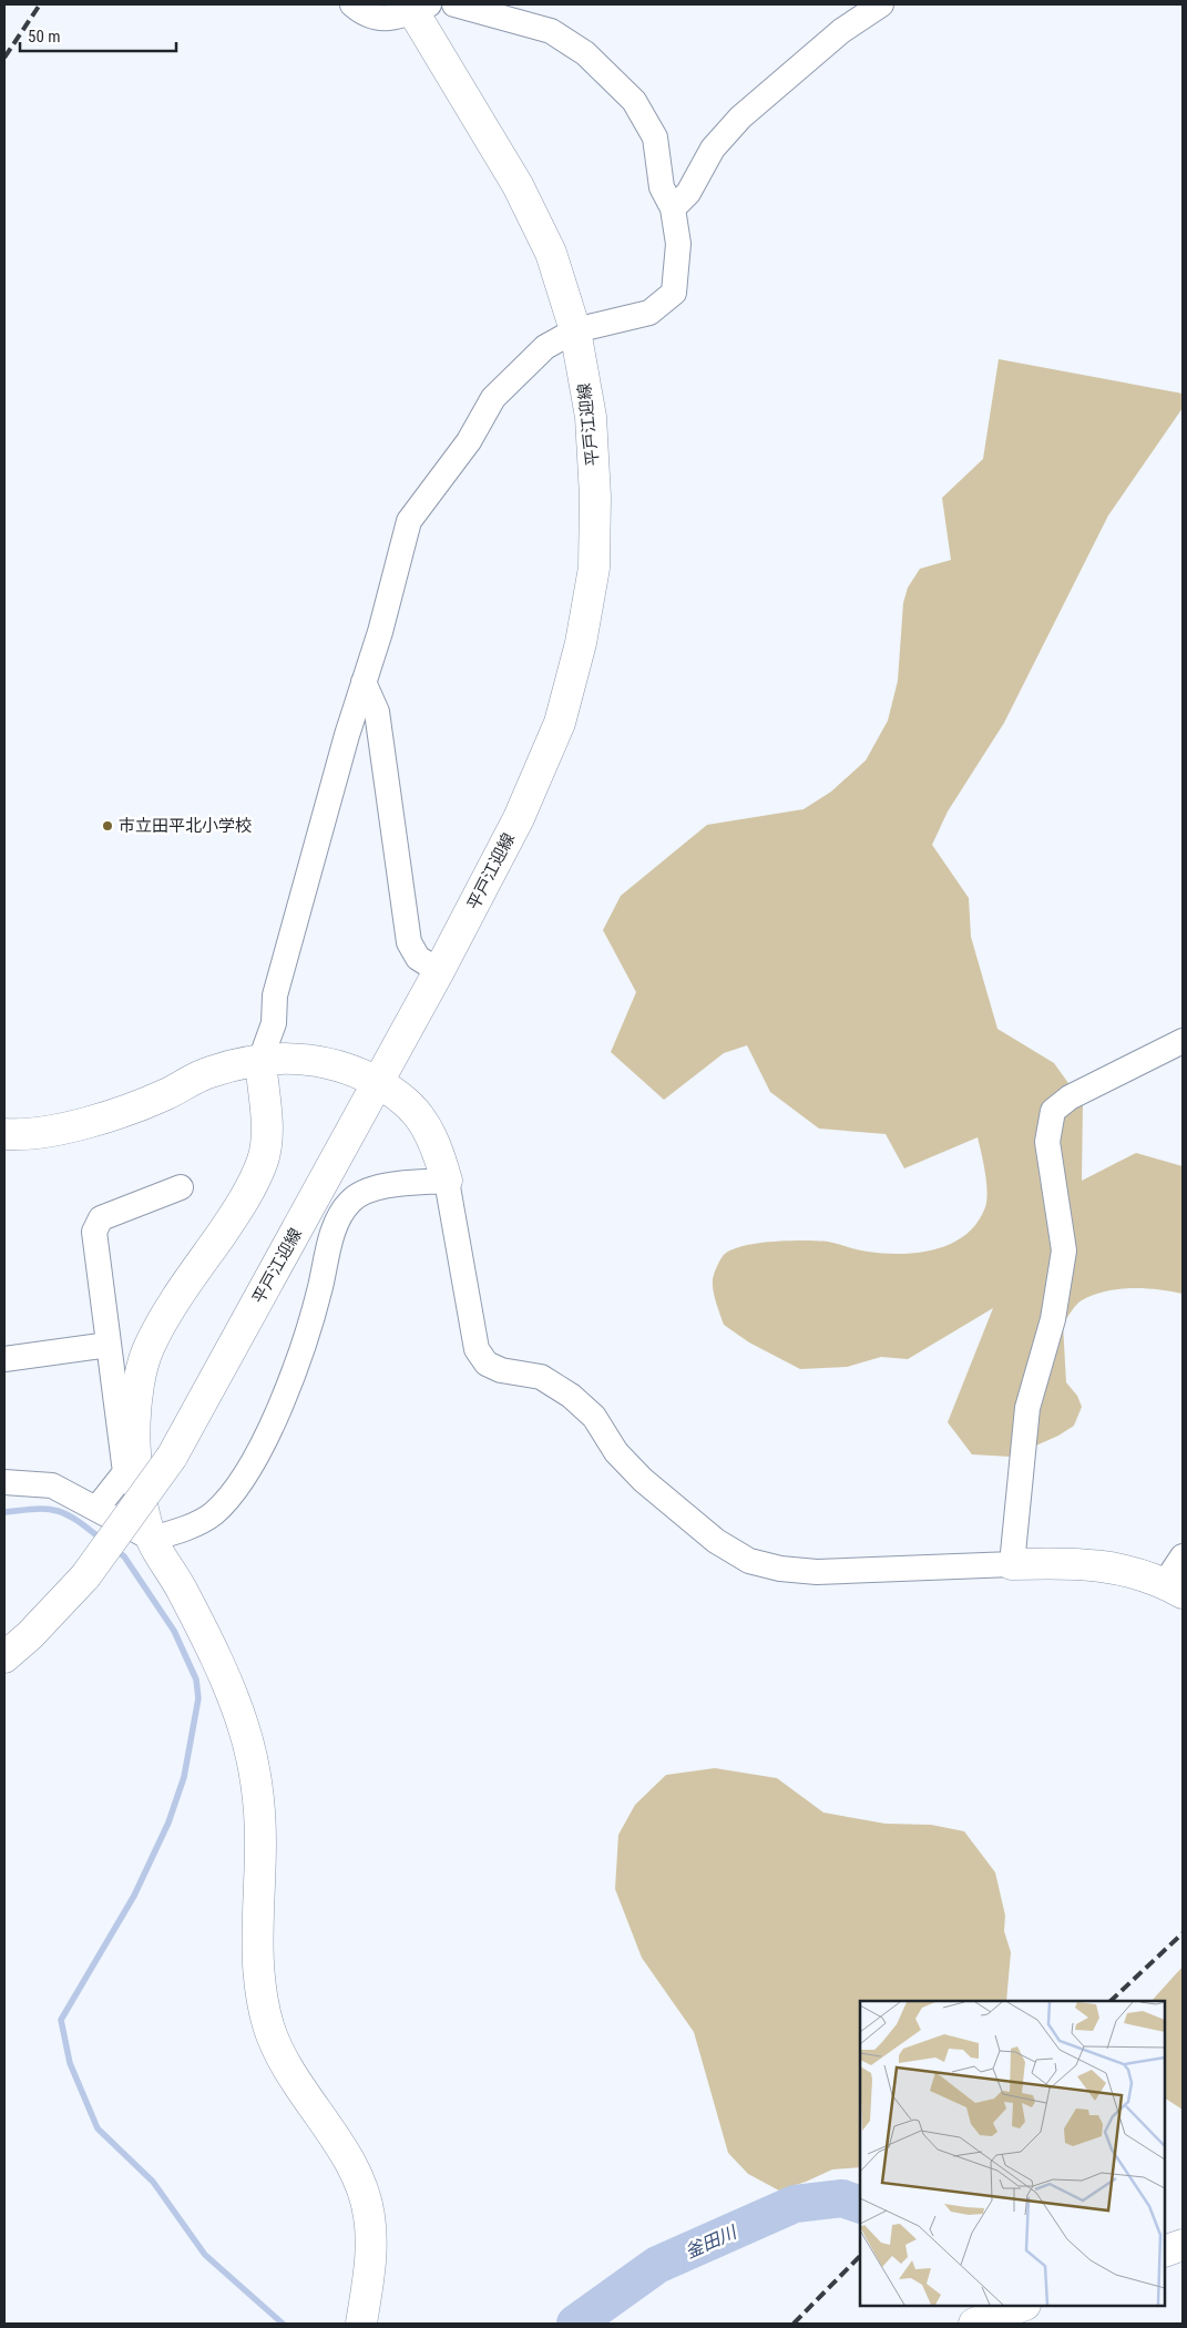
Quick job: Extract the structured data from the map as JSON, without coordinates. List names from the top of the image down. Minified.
{"streets":{"main road":["平戸江迎線"]},"water":["釜田川"],"places":["市立田平北小学校"],"scale_bar":"50 m"}
